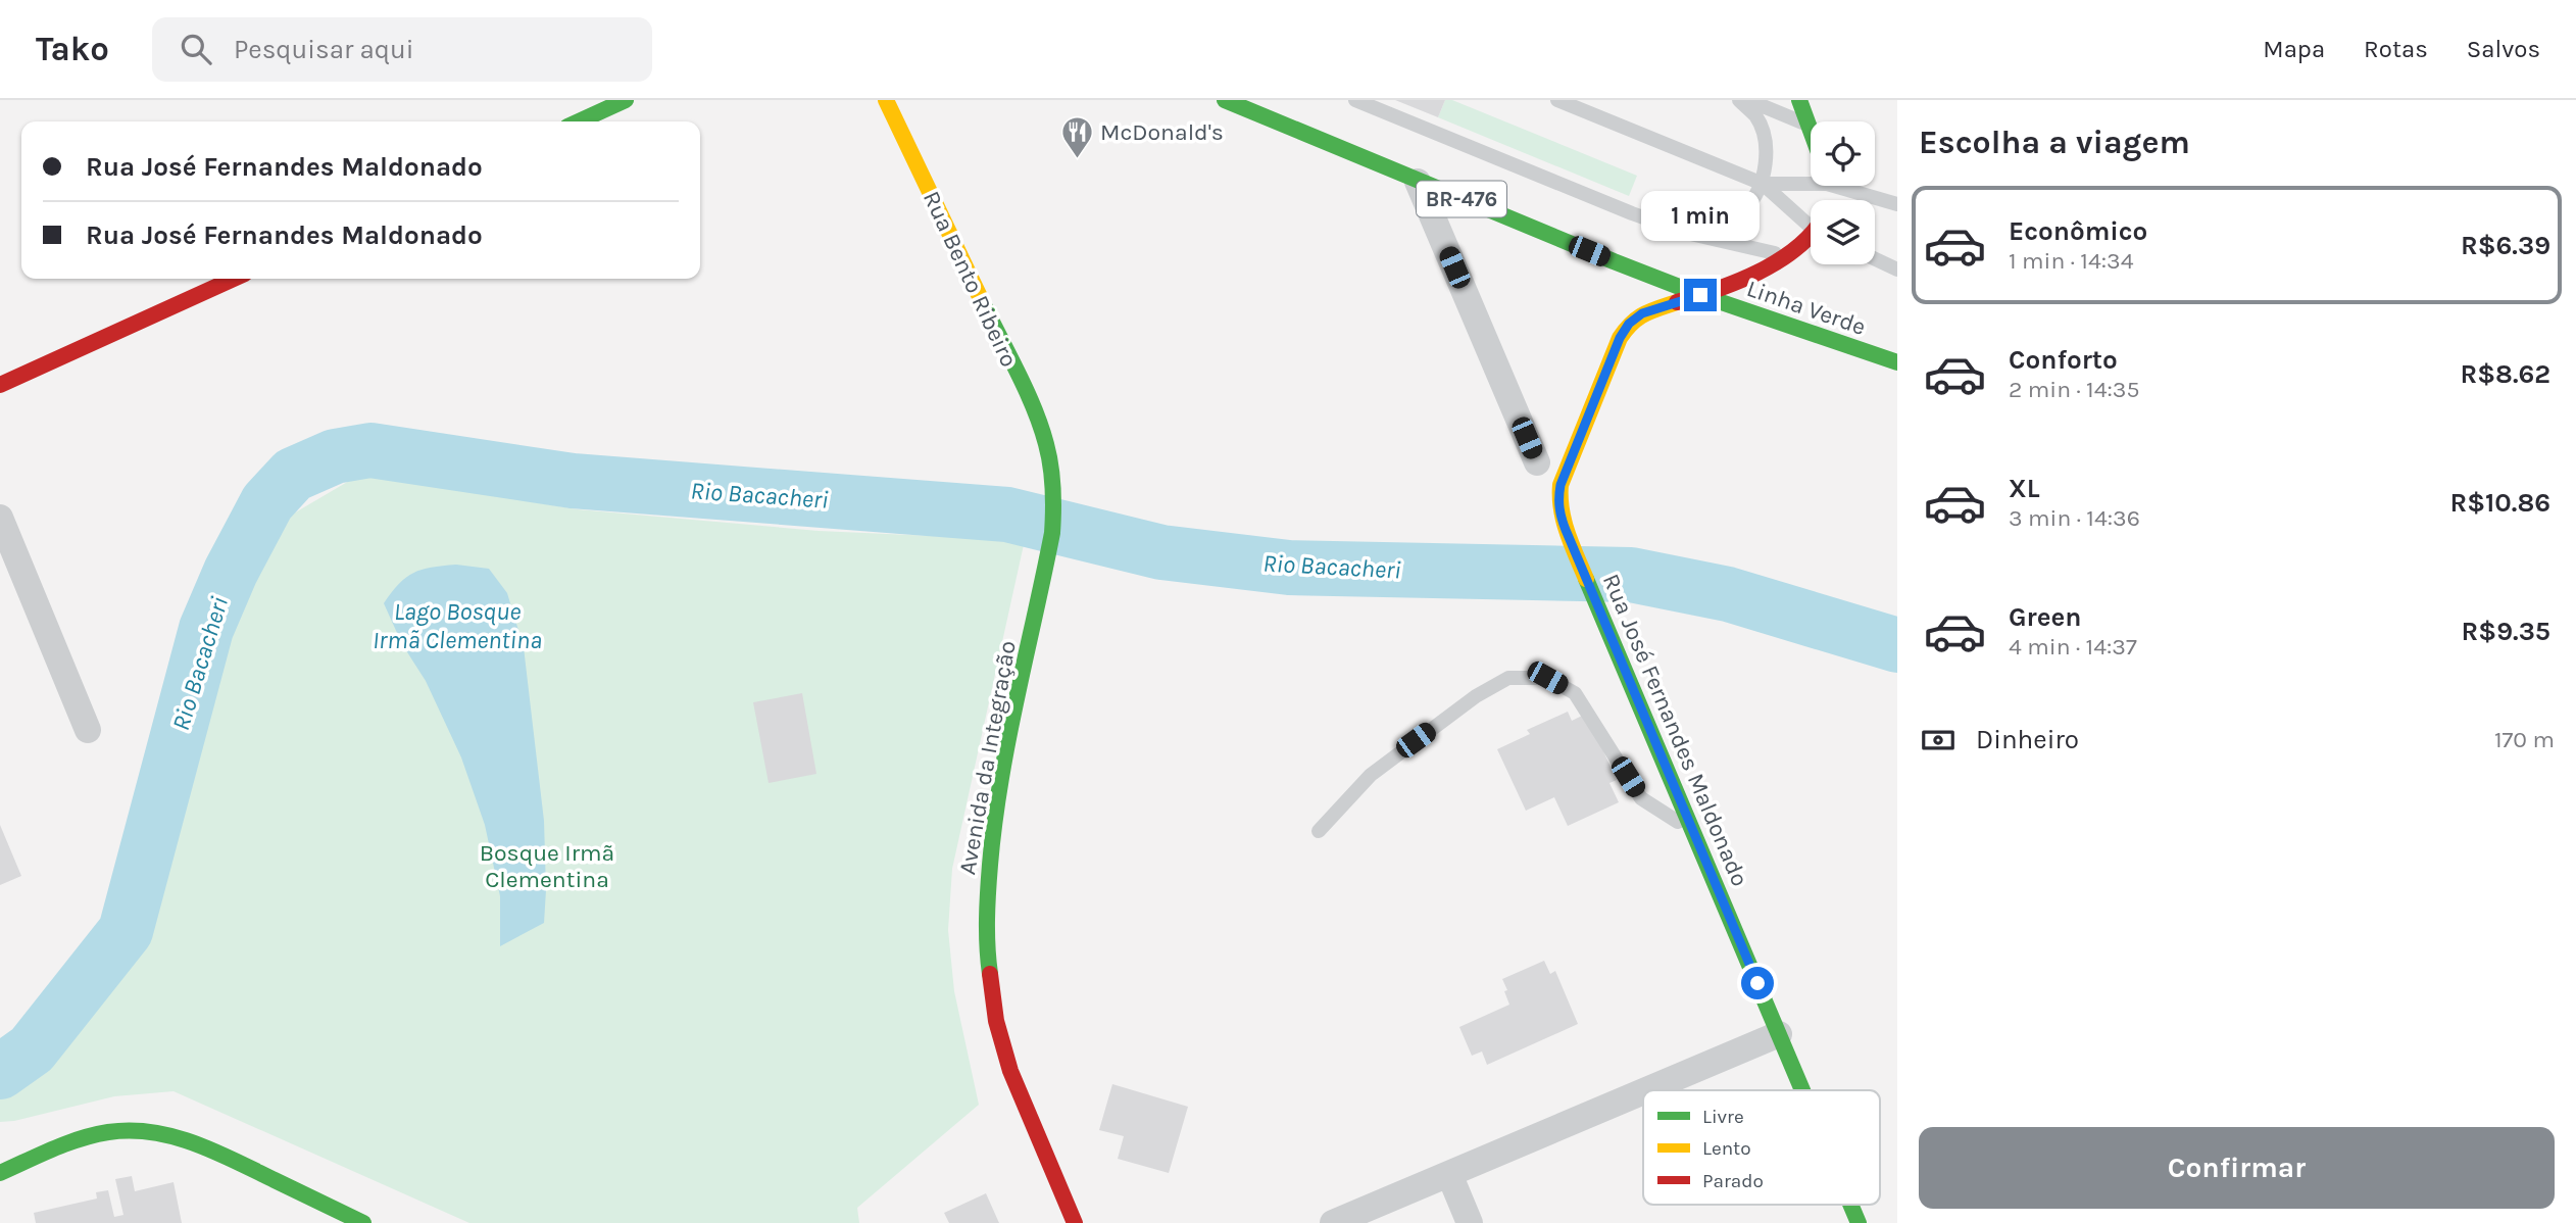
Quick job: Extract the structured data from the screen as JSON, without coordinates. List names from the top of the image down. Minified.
{"streets":{"main road":["BR-476","Rua Bento Ribeiro","Linha Verde","Rua José Fernandes Maldonado","Avenida da Integração"]},"crossings":[["Rua Bento Ribeiro","Avenida da Integração"],["Linha Verde","Rua José Fernandes Maldonado"]],"water":["Rio Bacacheri","Lago Bosque Irmã Clementina"],"parks":["Bosque Irmã Clementina"],"places":{"restaurant":["McDonald's"]},"legend":["Livre","Lento","Parado"],"page":{"header":"Tako","search":"Pesquisar aqui","nav":["Mapa","Rotas","Salvos"],"heading":"Escolha a viagem","banner":["Rua José Fernandes Maldonado","Rua José Fernandes Maldonado"],"list":[{"name":"Econômico","note":"1 min · 14:34","value":"R$6.39"},{"name":"Conforto","note":"2 min · 14:35","value":"R$8.62"},{"name":"XL","note":"3 min · 14:36","value":"R$10.86"},{"name":"Green","note":"4 min · 14:37","value":"R$9.35"}],"bubble":"1 min","pay":["Dinheiro","170 m"],"buttons":"Confirmar"}}
